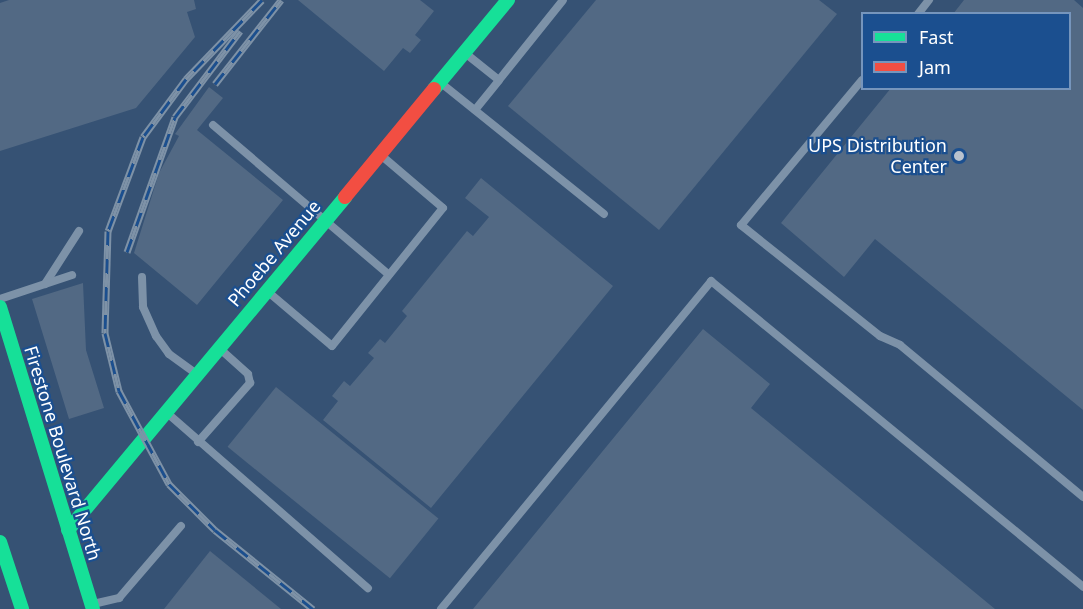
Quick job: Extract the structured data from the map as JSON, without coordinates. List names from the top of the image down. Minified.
{"streets":{"main road":["Phoebe Avenue","Firestone Boulevard North"]},"crossings":[["Phoebe Avenue","Firestone Boulevard North"]],"places":["UPS Distribution Center"],"legend":["Fast","Jam"]}
